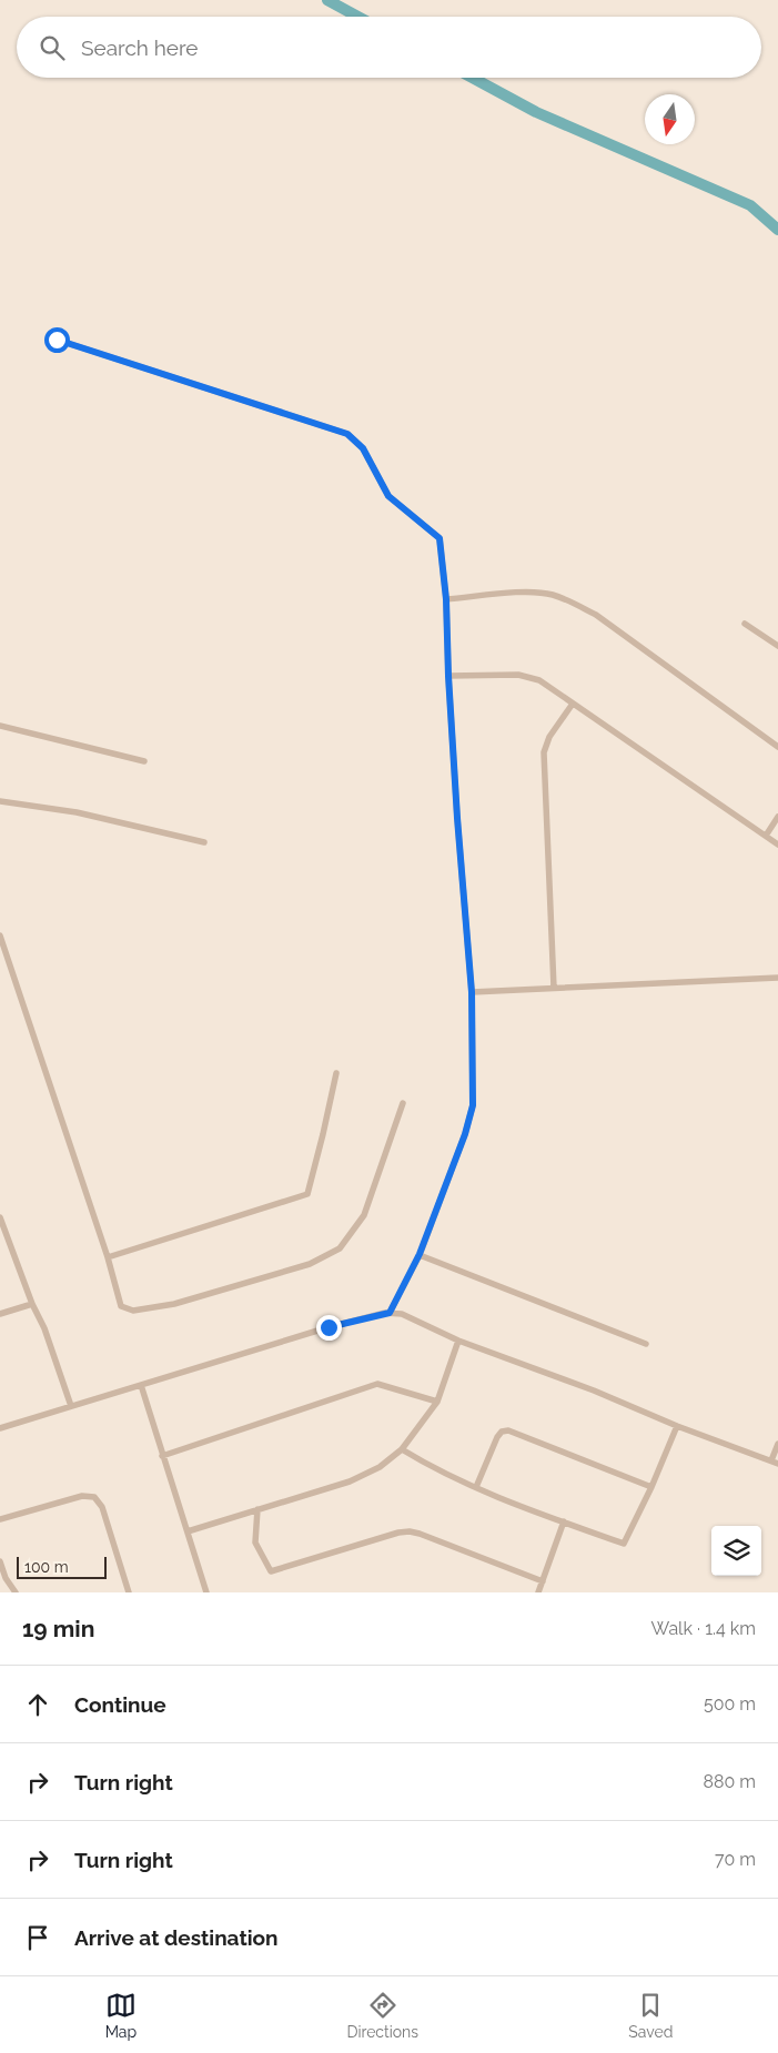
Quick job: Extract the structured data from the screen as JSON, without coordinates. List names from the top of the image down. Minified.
{"scale_bar":"100 m","north":"bottom","page":{"search":"Search here","scale":"100 m","heading":["19 min","Walk · 1.4 km"],"list":[["Continue","500 m"],["Turn right","880 m"],["Turn right","70 m"],"Arrive at destination"],"nav":["Map","Directions","Saved"]}}
